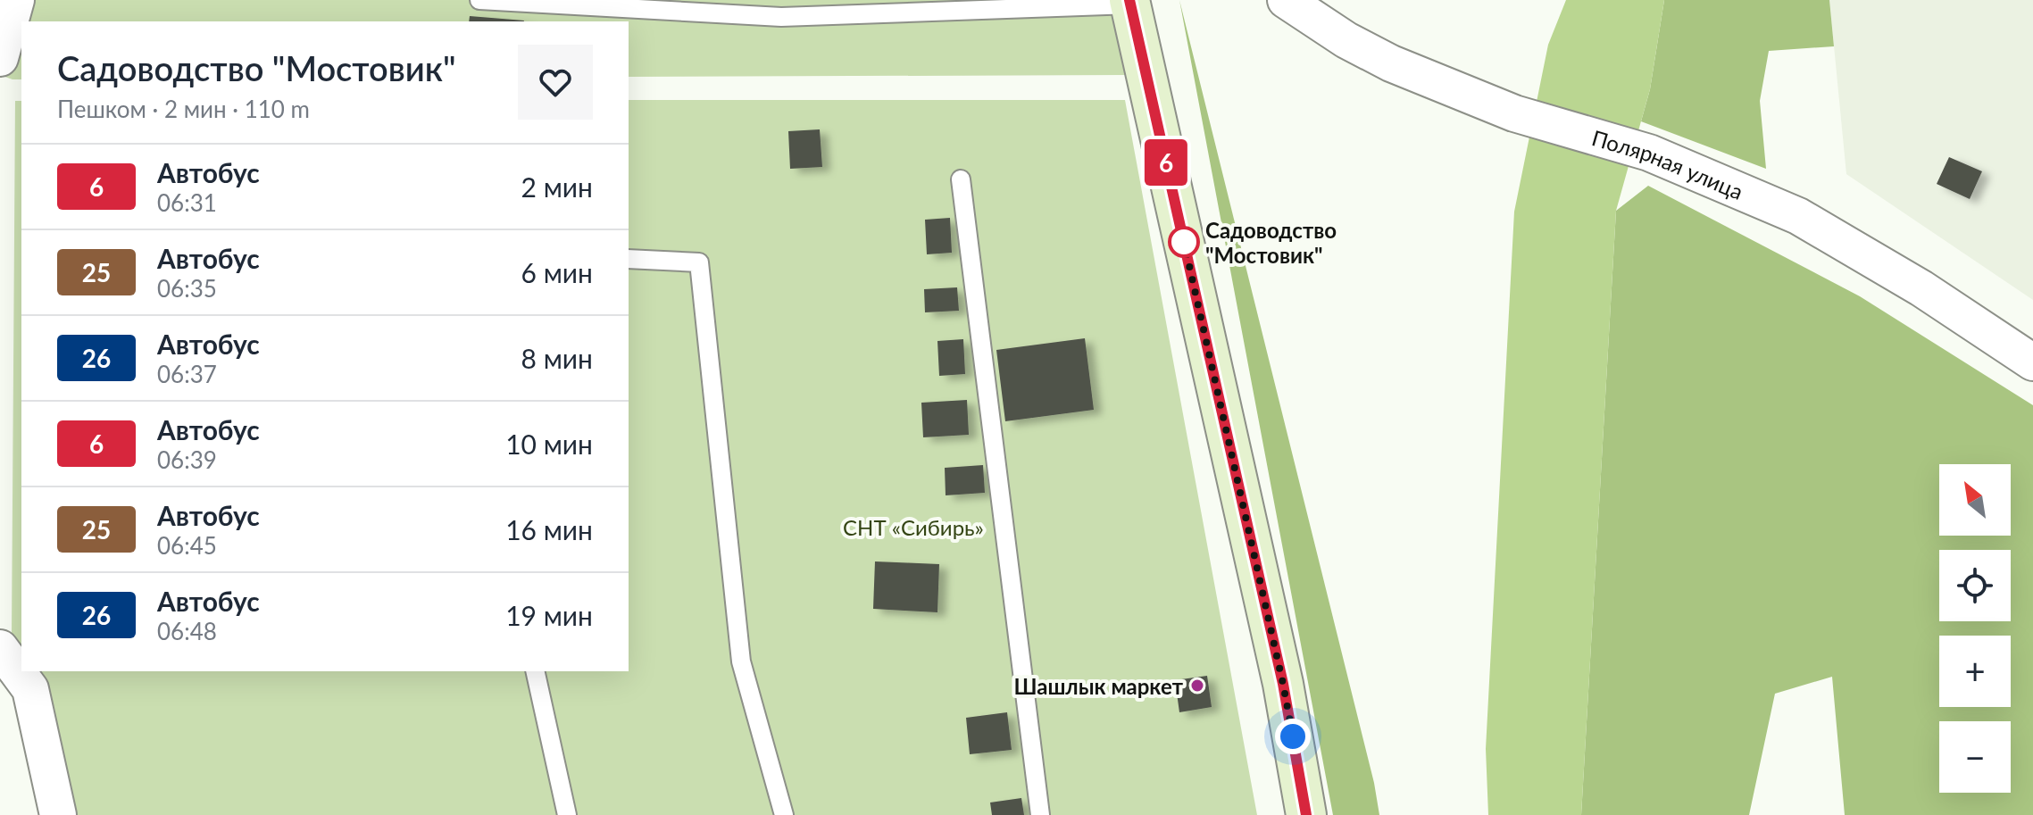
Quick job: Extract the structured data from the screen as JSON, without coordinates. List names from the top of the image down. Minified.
{"streets":{"street":["Полярная улица"]},"parks":["СНТ «Сибирь»"],"places":["Садоводство \"Мостовик\"","Шашлык маркет"],"lines":["bus line 6"],"north":"top left","page":{"on_map":"6","heading":["Садоводство \"Мостовик\"","Пешком · 2 мин · 110 m"],"list":[{"mark":"6","name":"Автобус","note":"06:31","value":"2 мин"},{"mark":"25","name":"Автобус","note":"06:35","value":"6 мин"},{"mark":"26","name":"Автобус","note":"06:37","value":"8 мин"},{"mark":"6","name":"Автобус","note":"06:39","value":"10 мин"},{"mark":"25","name":"Автобус","note":"06:45","value":"16 мин"},{"mark":"26","name":"Автобус","note":"06:48","value":"19 мин"}],"map_buttons":["+","−"]}}
